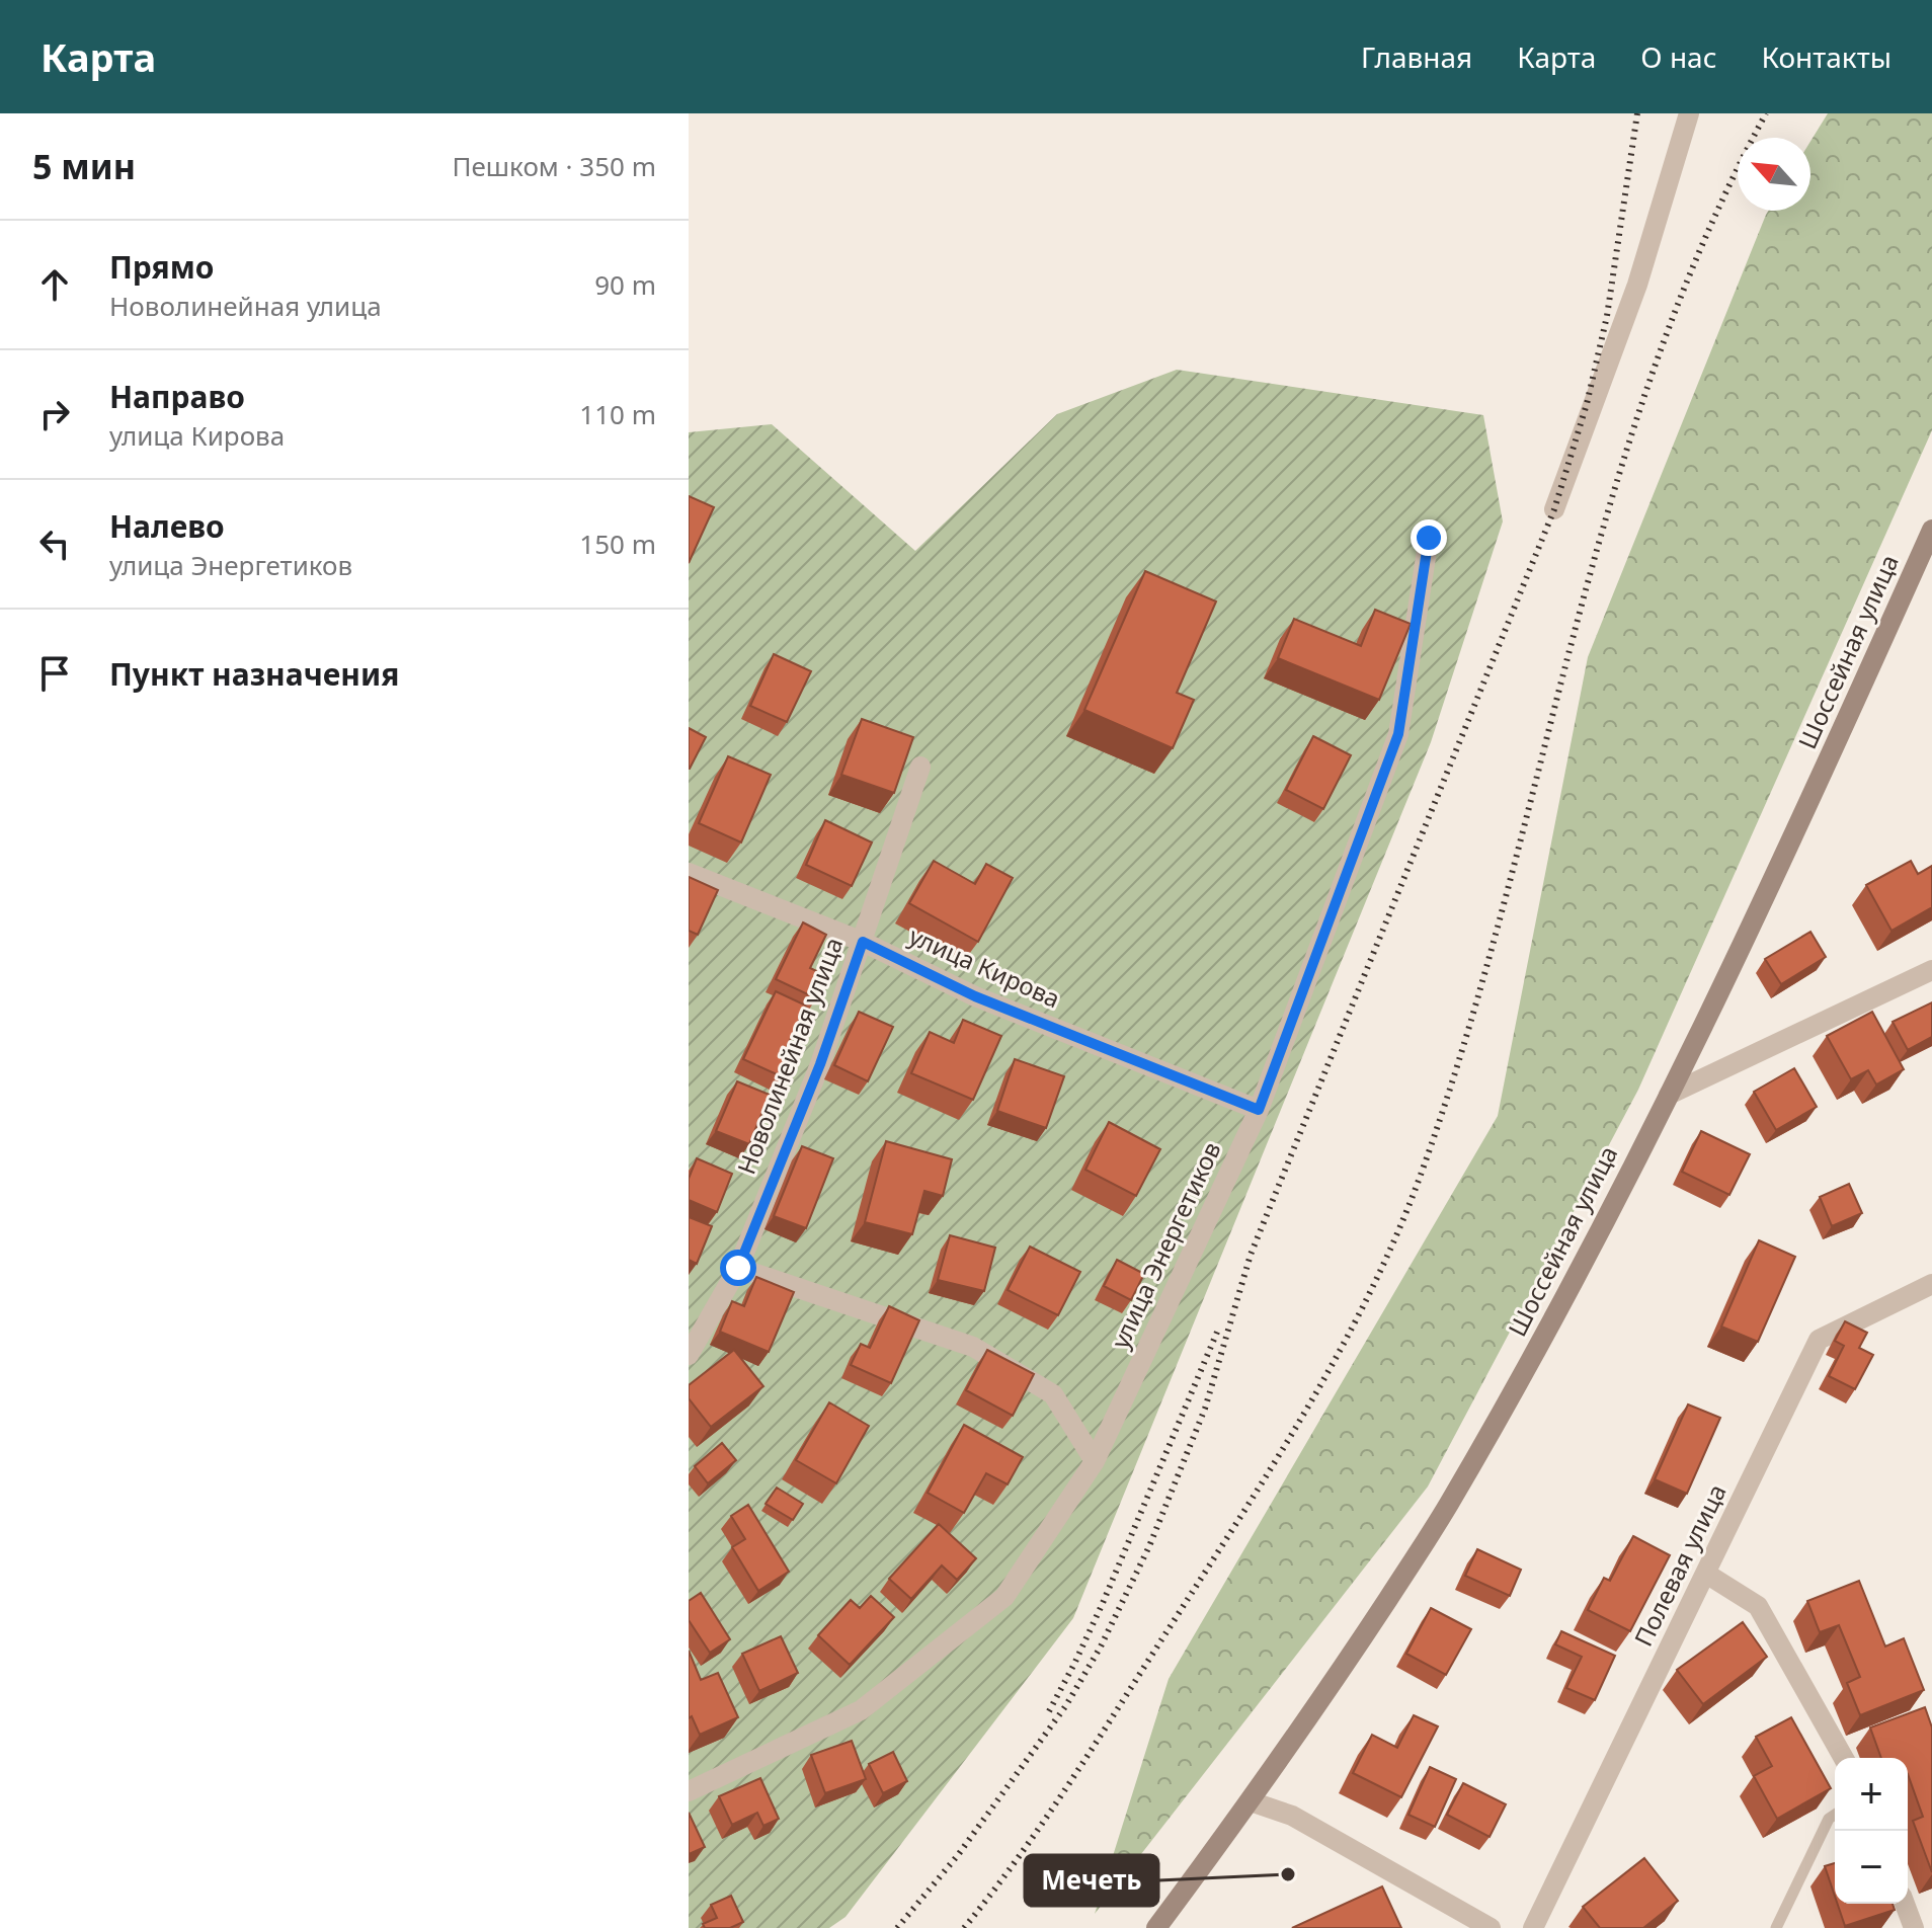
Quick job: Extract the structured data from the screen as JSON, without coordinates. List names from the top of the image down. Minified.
{"streets":{"main road":["Шоссейная улица"],"street":["улица Кирова","Новолинейная улица","улица Энергетиков","Полевая улица"]},"crossings":[["улица Кирова","Новолинейная улица"],["улица Кирова","улица Энергетиков"]],"places":["Мечеть"],"north":"top left","page":{"header":"Карта","nav":["Главная","Карта","О нас","Контакты"],"heading":["5 мин","Пешком · 350 m"],"list":[["Прямо","Новолинейная улица","90 m"],["Направо","улица Кирова","110 m"],["Налево","улица Энергетиков","150 m"],"Пункт назначения"],"map_buttons":["+","−"]}}
